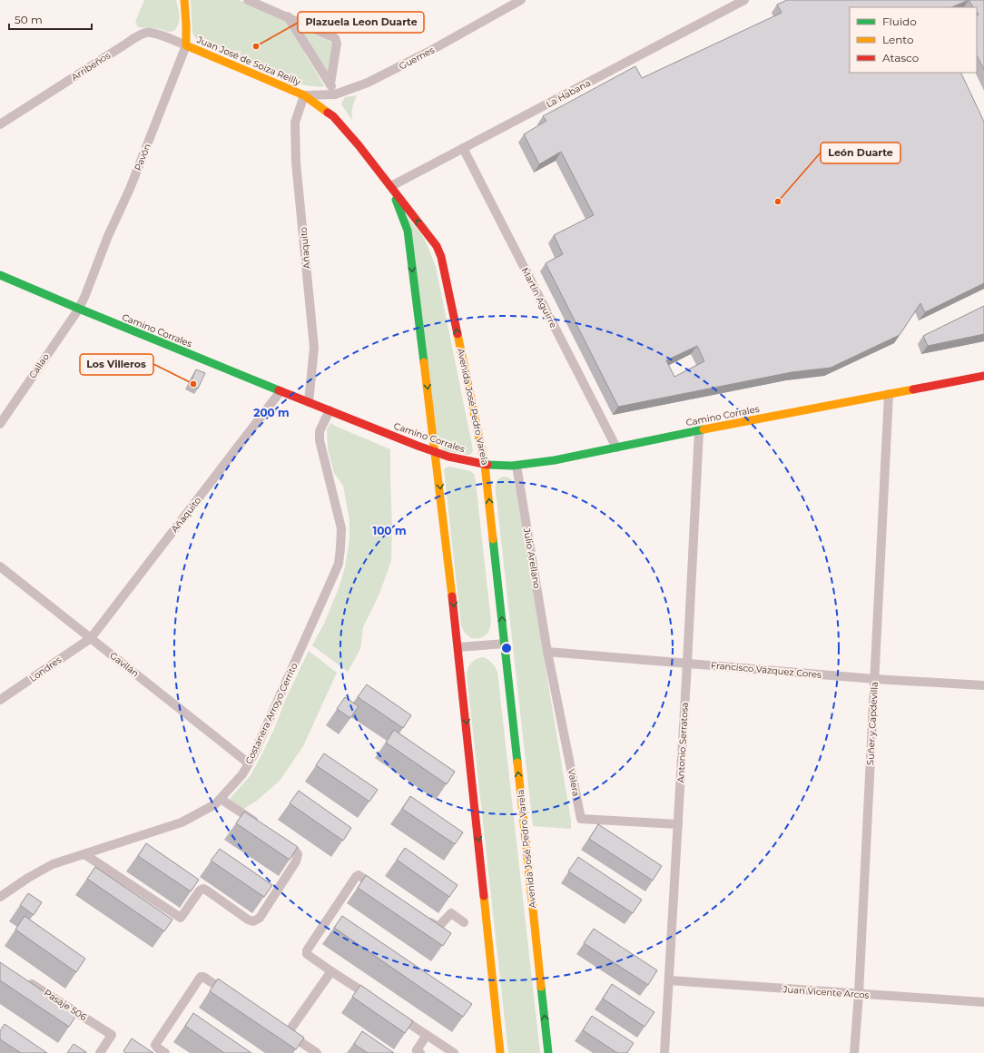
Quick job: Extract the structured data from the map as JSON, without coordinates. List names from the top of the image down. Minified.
{"streets":{"street":["Guemes","Juan José de Soiza Reilly","Arribeños","La Habana","Pavón","Añaquito","Martín Aguirre","Camino Corrales","Callao","Avenida José Pedro Varela","Julio Arellano","Gavilán","Londres","Francisco Vázquez Cores","Costanera Arroyo Cerrito","Suñer y Capdevilla","Antonio Serratosa","Valera","Juan Vicente Arcos","Pasaje 506"]},"crossings":[["Guemes","Juan José de Soiza Reilly"],["Guemes","Añaquito"],["Guemes","Avenida José Pedro Varela"],["Juan José de Soiza Reilly","Arribeños"],["Juan José de Soiza Reilly","Pavón"],["Juan José de Soiza Reilly","Añaquito"],["Juan José de Soiza Reilly","Avenida José Pedro Varela"],["Arribeños","Pavón"],["La Habana","Martín Aguirre"],["La Habana","Avenida José Pedro Varela"],["Pavón","Camino Corrales"],["Pavón","Callao"],["Añaquito","Camino Corrales"],["Añaquito","Avenida José Pedro Varela"],["Añaquito","Gavilán"],["Añaquito","Londres"],["Martín Aguirre","Camino Corrales"],["Camino Corrales","Callao"],["Camino Corrales","Avenida José Pedro Varela"],["Camino Corrales","Julio Arellano"],["Camino Corrales","Costanera Arroyo Cerrito"],["Camino Corrales","Suñer y Capdevilla"],["Camino Corrales","Antonio Serratosa"],["Julio Arellano","Francisco Vázquez Cores"],["Julio Arellano","Valera"],["Gavilán","Londres"],["Gavilán","Costanera Arroyo Cerrito"],["Francisco Vázquez Cores","Suñer y Capdevilla"],["Francisco Vázquez Cores","Antonio Serratosa"],["Francisco Vázquez Cores","Valera"],["Suñer y Capdevilla","Juan Vicente Arcos"],["Antonio Serratosa","Valera"],["Antonio Serratosa","Juan Vicente Arcos"]],"places":["Plazuela Leon Duarte","León Duarte","Los Villeros"],"legend":["Fluido","Lento","Atasco"],"scale_bar":"50 m","rings":["200 m","100 m"]}
